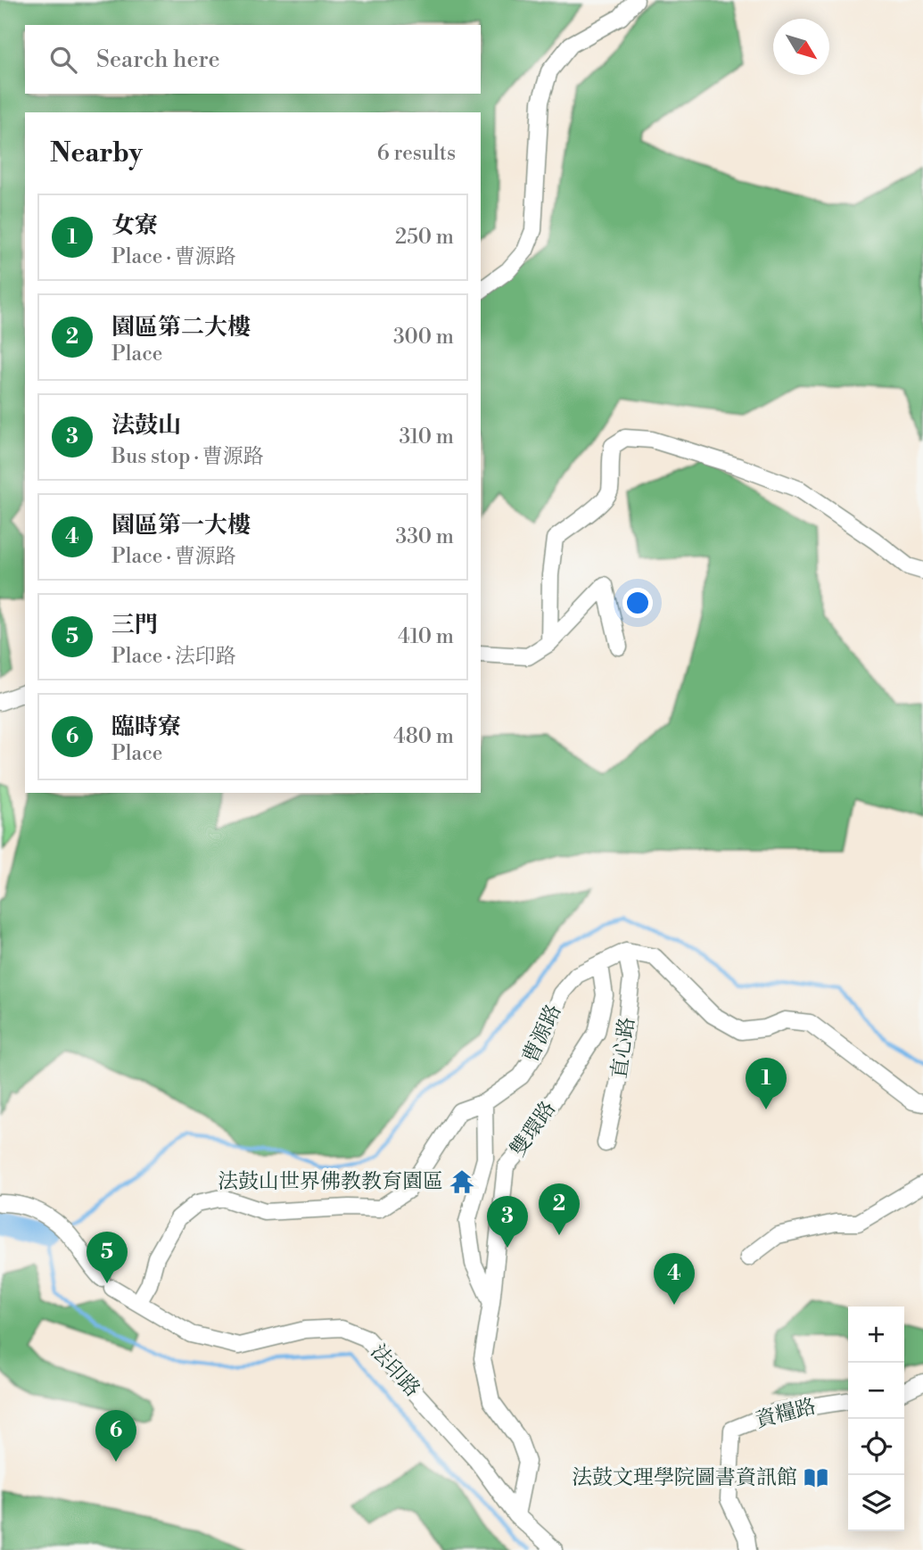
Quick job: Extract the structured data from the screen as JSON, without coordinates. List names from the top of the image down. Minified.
{"streets":{"street":["曹源路","直心路","雙環路","法印路","資糧路"]},"crossings":[["曹源路","直心路"],["曹源路","雙環路"],["曹源路","法印路"],["雙環路","法印路"]],"places":{"temple":["法鼓山世界佛教教育園區"],"library":["法鼓文理學院圖書資訊館"]},"north":"bottom right","page":{"search":"Search here","heading":["Nearby","6 results"],"list":[{"mark":"1","name":"女寮","note":"Place · 曹源路","value":"250 m"},{"mark":"2","name":"園區第二大樓","note":"Place","value":"300 m"},{"mark":"3","name":"法鼓山","note":"Bus stop · 曹源路","value":"310 m"},{"mark":"4","name":"園區第一大樓","note":"Place · 曹源路","value":"330 m"},{"mark":"5","name":"三門","note":"Place · 法印路","value":"410 m"},{"mark":"6","name":"臨時寮","note":"Place","value":"480 m"}],"pins":["1","2","3","5","4","6"],"map_buttons":["+","−"]}}
